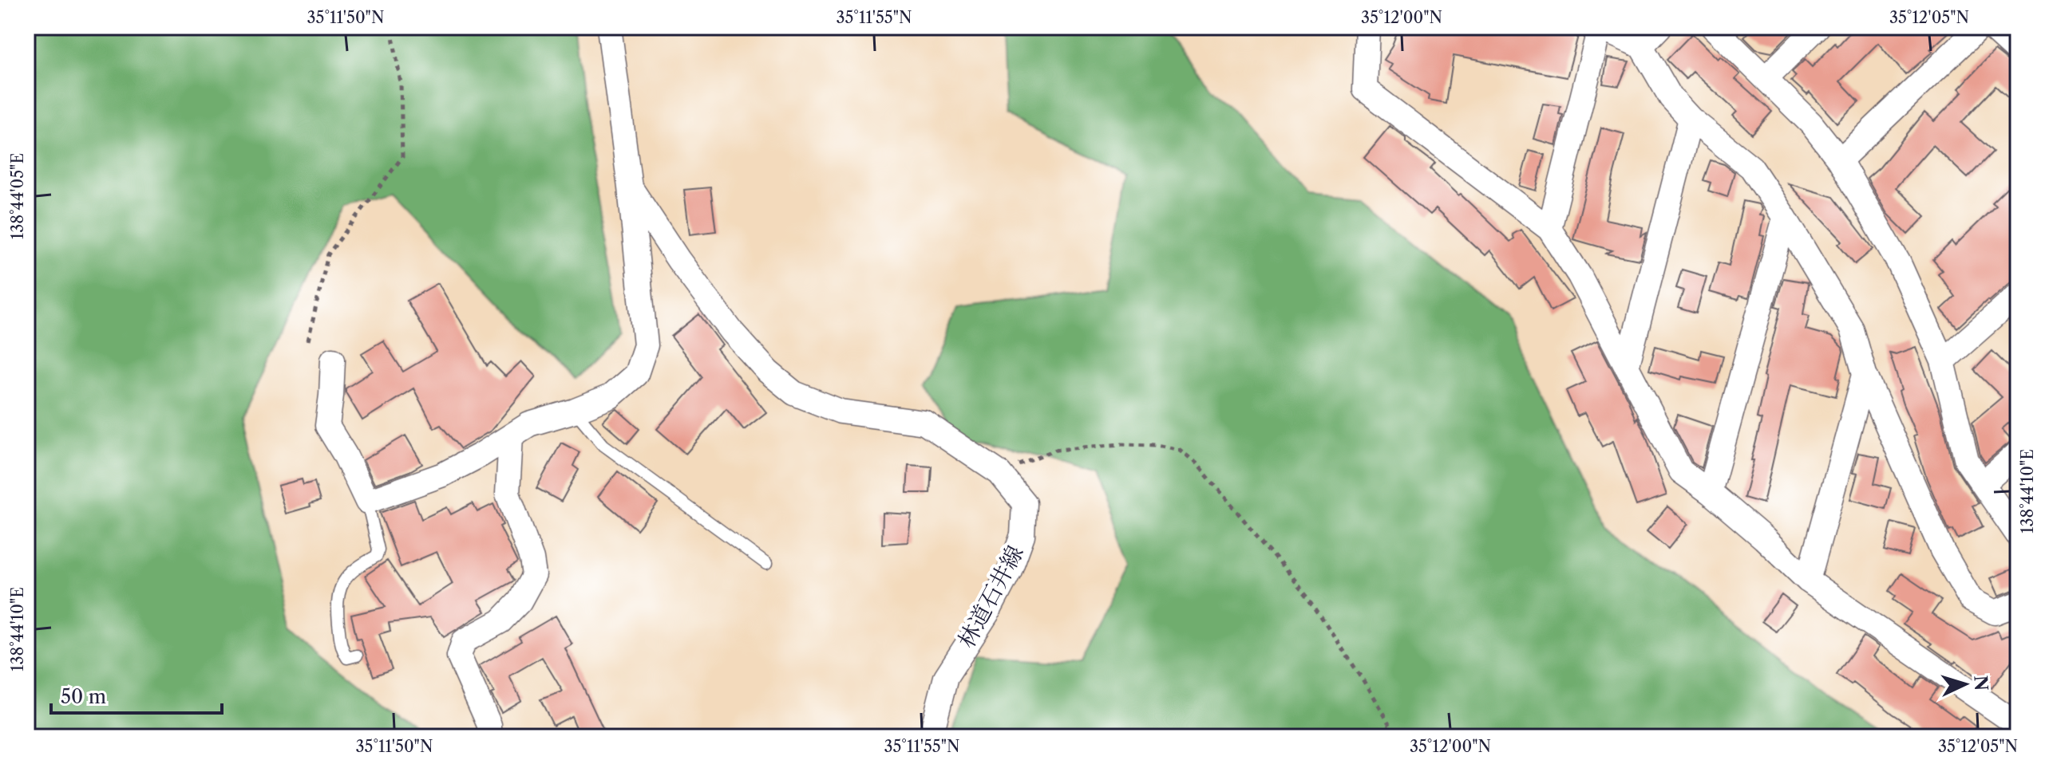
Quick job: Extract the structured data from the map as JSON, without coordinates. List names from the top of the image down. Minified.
{"streets":{"street":["林道石井線"]},"scale_bar":"50 m","north":"right","coordinates":["35°11'50\"N","35°11'55\"N","35°12'00\"N","35°12'05\"N","138°44'05\"E","138°44'10\"E"]}
